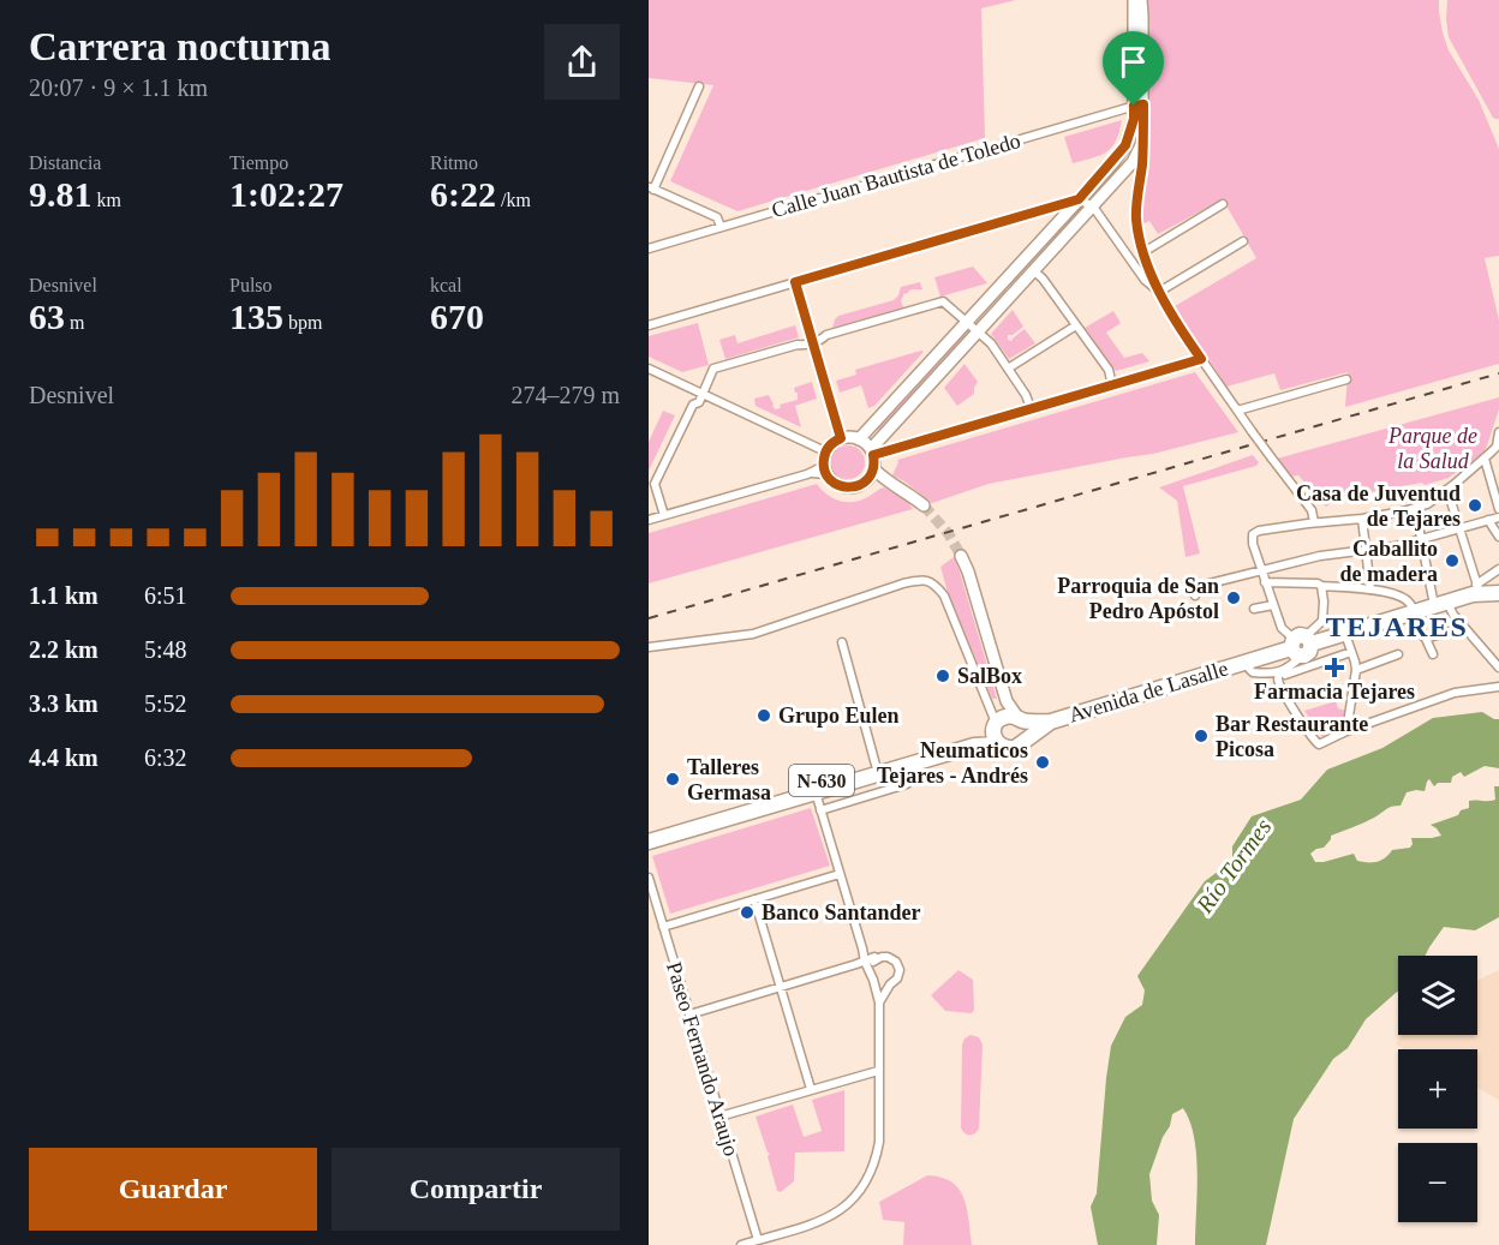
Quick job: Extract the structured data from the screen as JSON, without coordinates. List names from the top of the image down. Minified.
{"streets":{"highway":["Avenida de Lasalle","N-630"],"street":["Calle Juan Bautista de Toledo","Paseo Fernando Araujo"]},"crossings":[["Avenida de Lasalle","N-630"]],"districts":["TEJARES"],"water":["Río Tormes"],"parks":["Parque de la Salud"],"places":{"other":["Casa de Juventud de Tejares","Caballito de madera","Parroquia de San Pedro Apóstol","SalBox","Grupo Eulen","Bar Restaurante Picosa","Neumaticos Tejares - Andrés","Talleres Germasa","Banco Santander"],"health":["Farmacia Tejares"]},"page":{"heading":["Carrera nocturna","20:07 · 9 × 1.1 km"],"stats":[["Distancia","9.81 km"],["Tiempo","1:02:27"],["Ritmo","6:22 /km"],["Desnivel","63 m"],["Pulso","135 bpm"],["kcal","670"]],"chart":["Desnivel","274–279 m"],"list":[{"name":"1.1 km","note":"6:51"},{"name":"2.2 km","note":"5:48"},{"name":"3.3 km","note":"5:52"},{"name":"4.4 km","note":"6:32"}],"map_buttons":["+","−"],"buttons":["Guardar","Compartir"]}}
